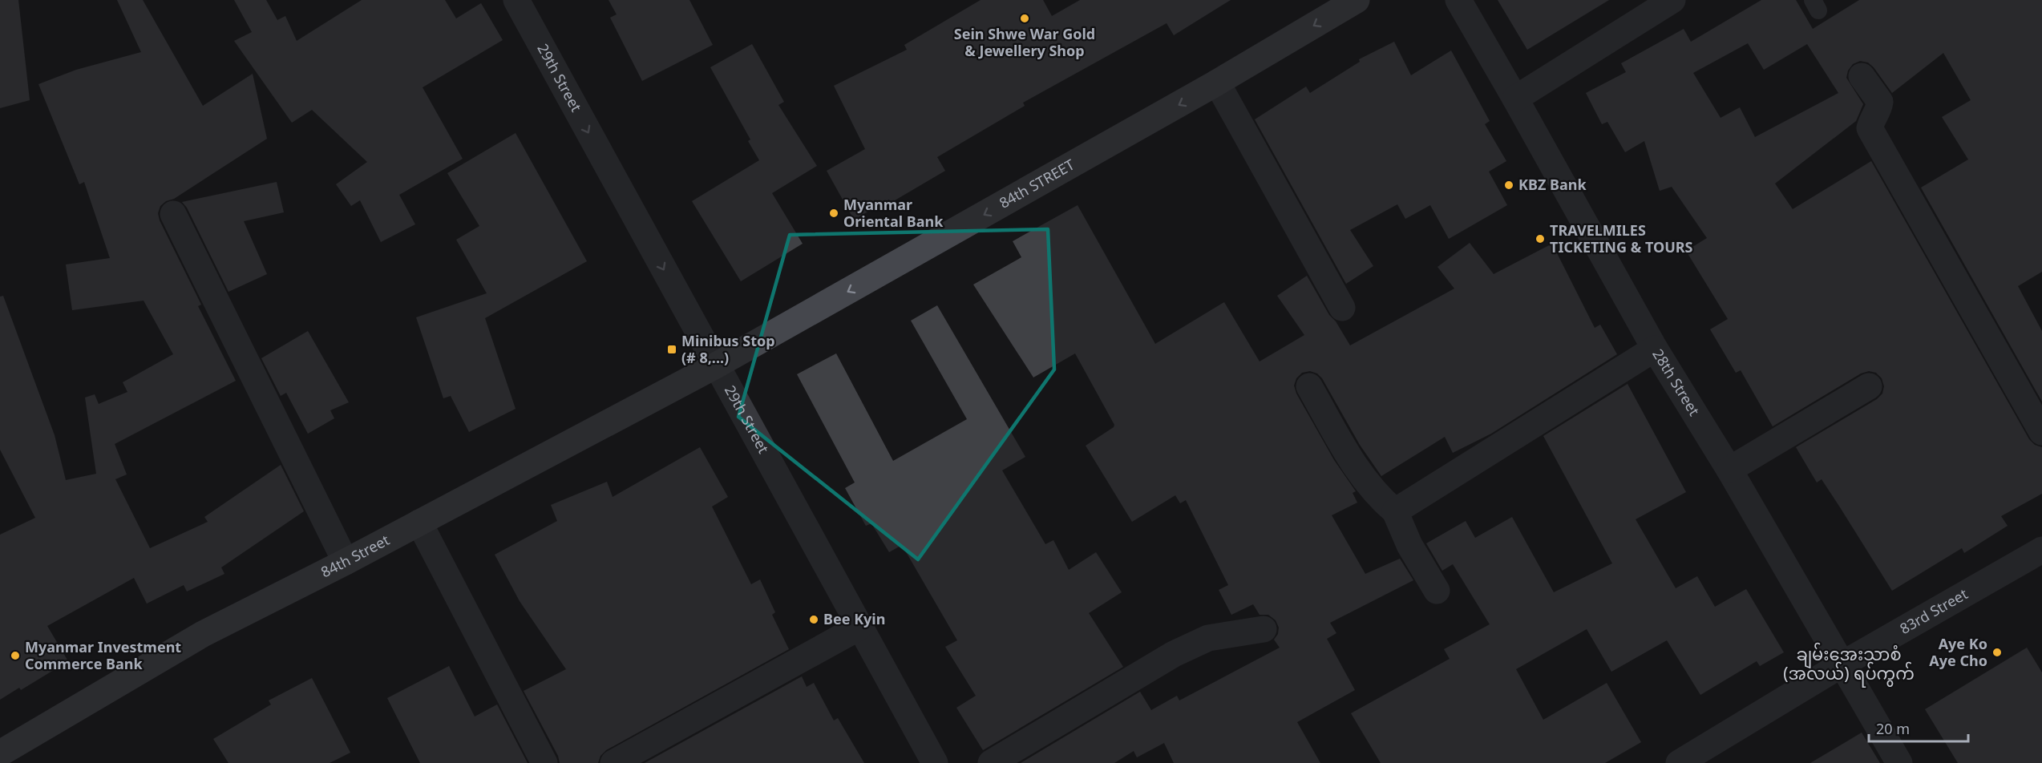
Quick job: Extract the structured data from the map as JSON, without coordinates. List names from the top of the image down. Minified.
{"streets":{"main road":["84th STREET","84th Street"],"street":["29th Street","28th Street","83rd Street"]},"crossings":[["29th Street","84th STREET"],["29th Street","84th Street"],["84th STREET","84th Street"],["28th Street","83rd Street"]],"one_way":["29th Street","84th STREET"],"districts":["ချမ်းအေးသာစံ (အလယ်) ရပ်ကွက်"],"places":{"other":["Sein Shwe War Gold & Jewellery Shop","KBZ Bank","Myanmar Oriental Bank","TRAVELMILES TICKETING & TOURS","Bee Kyin","Aye Ko Aye Cho","Myanmar Investment Commerce Bank"],"transit":["Minibus Stop (# 8,...)"]},"scale_bar":"20 m"}
